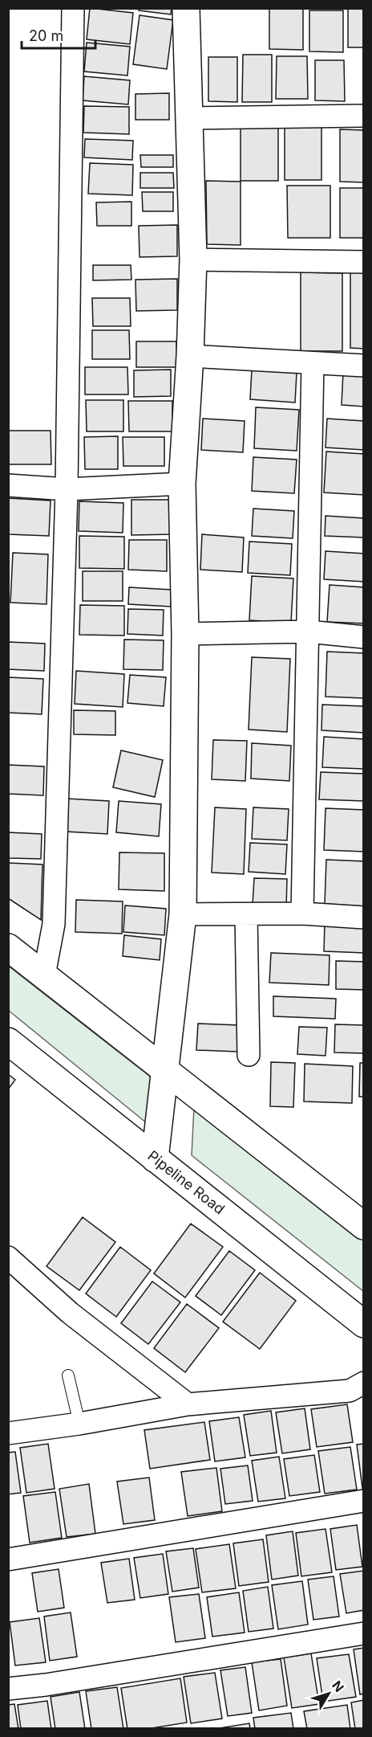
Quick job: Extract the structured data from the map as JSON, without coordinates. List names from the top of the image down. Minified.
{"streets":{"street":["Pipeline Road"]},"scale_bar":"20 m","north":"top right"}
